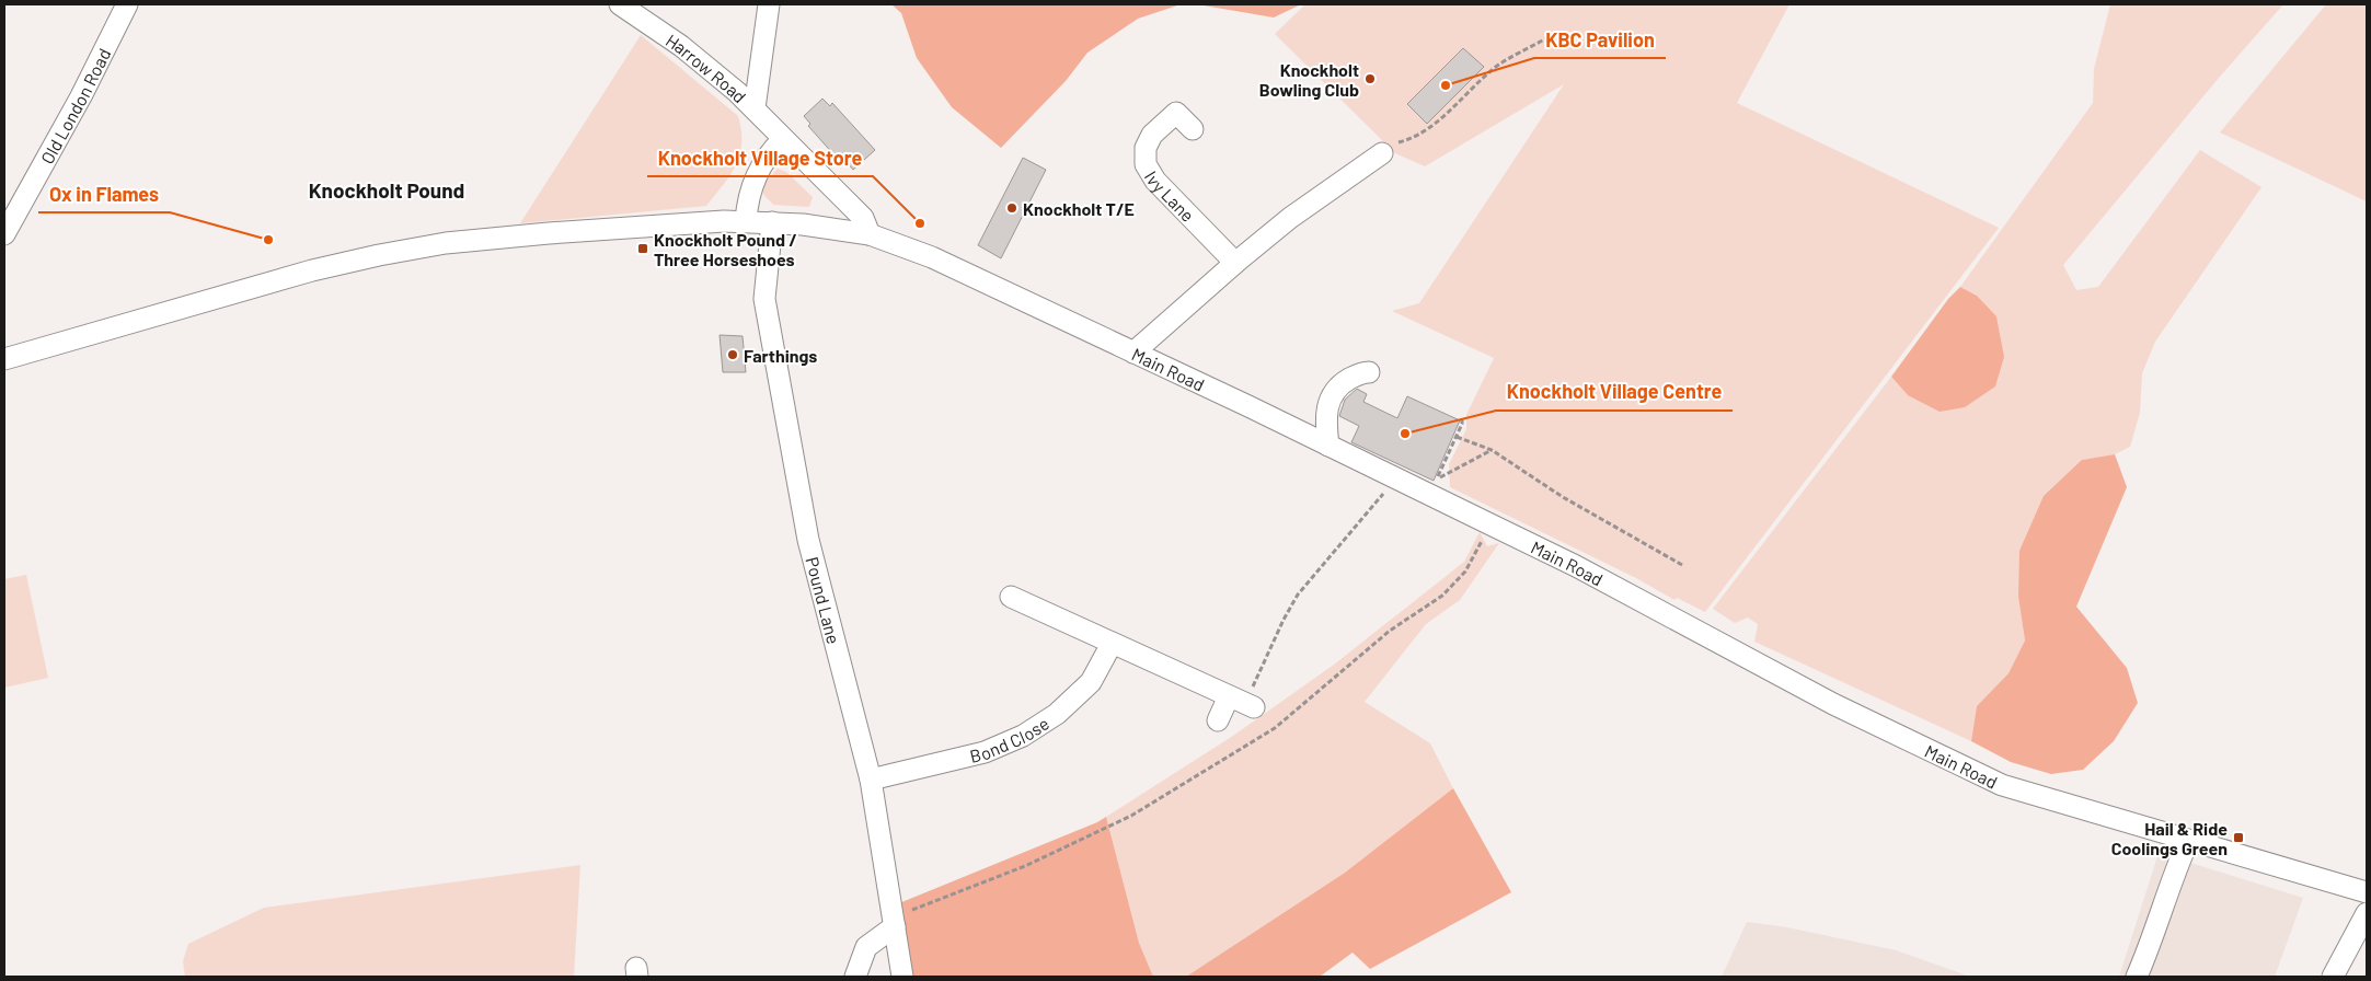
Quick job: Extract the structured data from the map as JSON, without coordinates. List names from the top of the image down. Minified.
{"streets":{"street":["Harrow Road","Old London Road","Ivy Lane","Main Road","Pound Lane","Bond Close"]},"crossings":[["Harrow Road","Main Road"],["Main Road","Pound Lane"],["Pound Lane","Bond Close"]],"districts":["Knockholt Pound"],"places":{"other":["Knockholt Bowling Club","KBC Pavilion","Knockholt T/E","Knockholt Village Store","Ox in Flames","Farthings","Knockholt Village Centre"],"transit":["Knockholt Pound / Three Horseshoes","Hail & Ride Coolings Green"]}}
